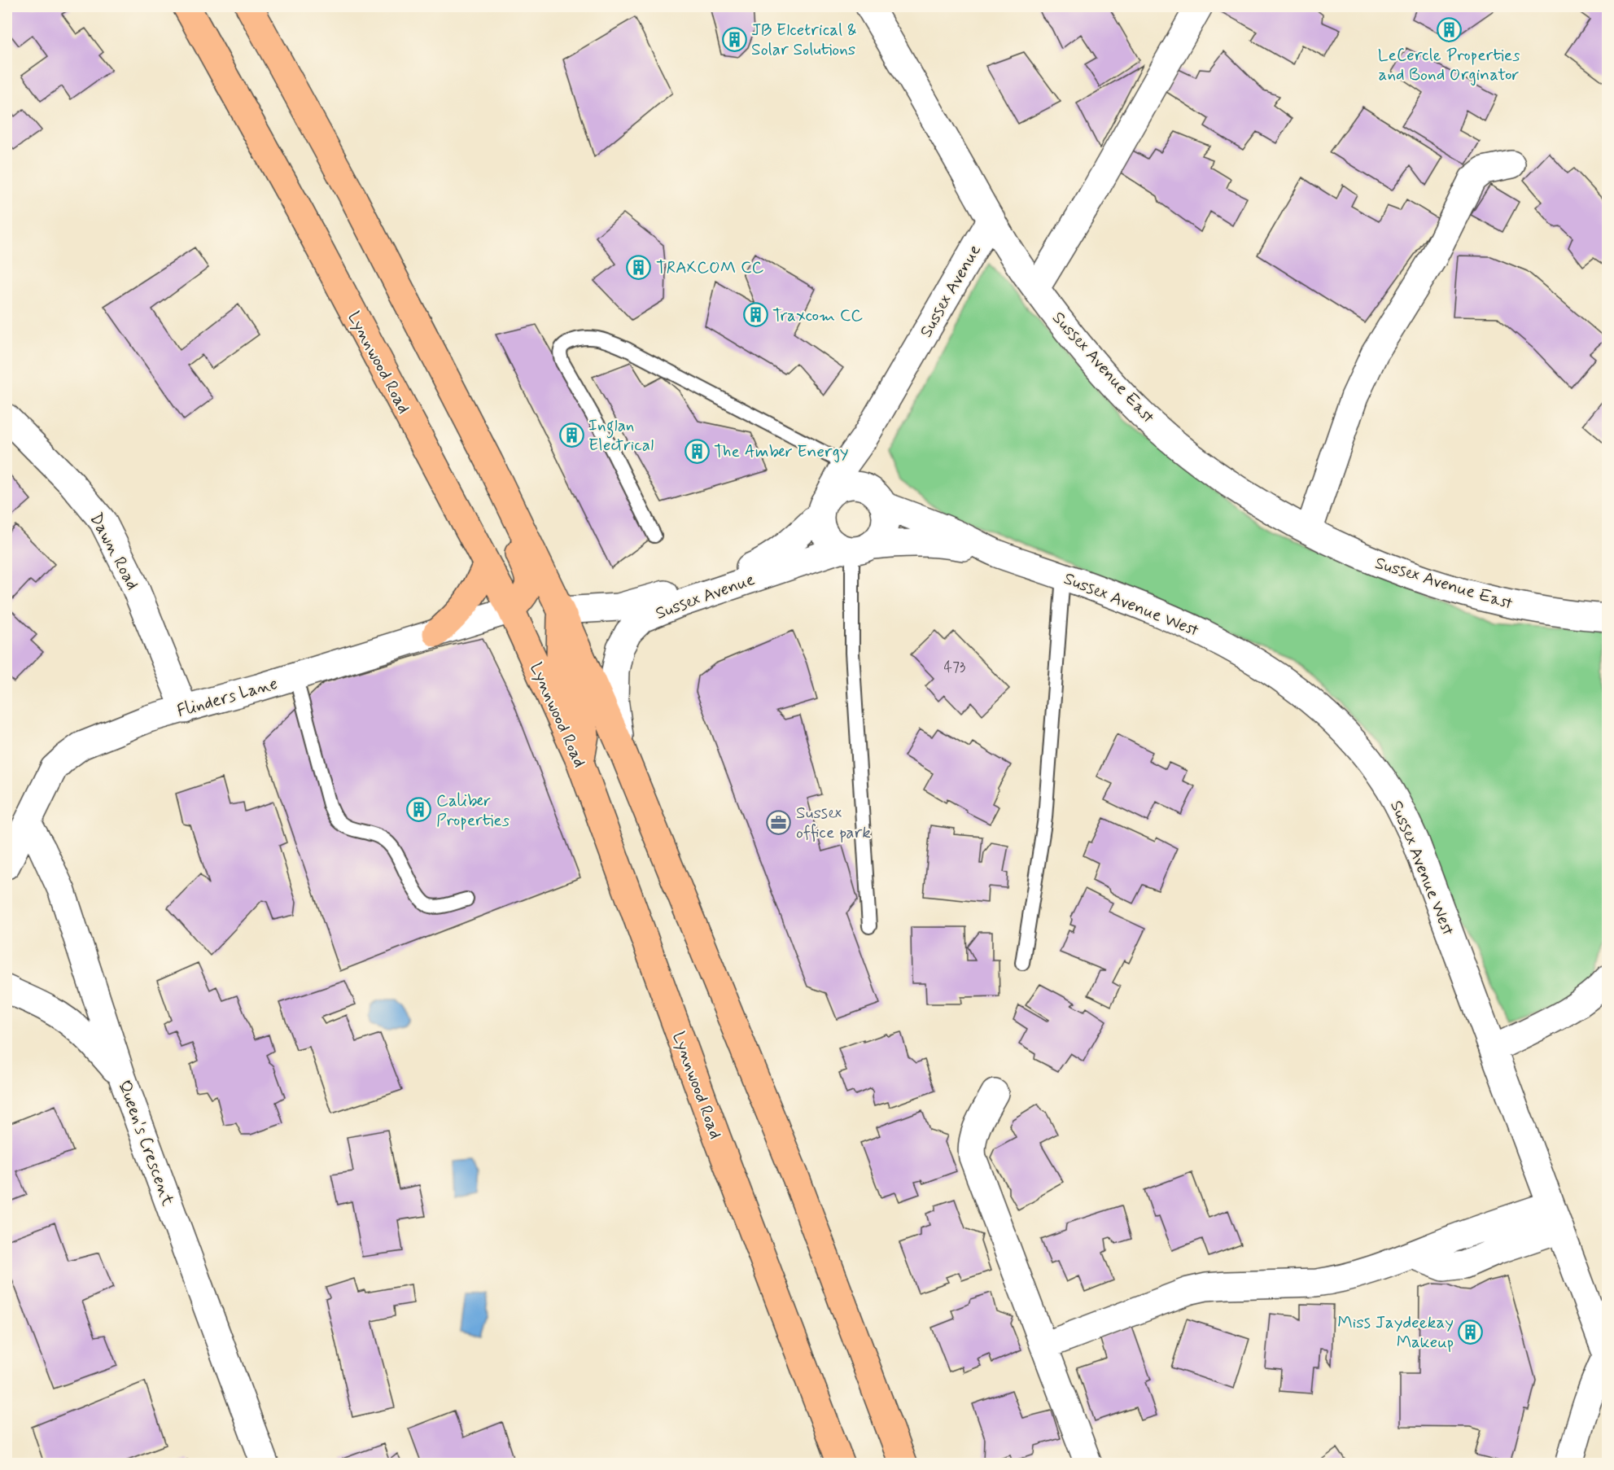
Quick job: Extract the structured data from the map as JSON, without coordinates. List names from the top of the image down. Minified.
{"streets":{"main road":["Lynnwood Road"],"street":["Sussex Avenue","Sussex Avenue East","Dawn Road","Sussex Avenue West","Flinders Lane","Queen's Crescent"]},"crossings":[["Sussex Avenue","Sussex Avenue East"],["Sussex Avenue","Sussex Avenue West"],["Lynnwood Road","Flinders Lane"],["Dawn Road","Flinders Lane"],["Flinders Lane","Queen's Crescent"]],"places":{"building":["LeCercle Properties and Bond Orginator","JB Elcetrical & Solar Solutions","TRAXCOM CC","Traxcom CC","Inglan Electrical","The Amber Energy","Caliber Properties","Miss Jaydeekay Makeup"],"office":["Sussex office park"]},"house_numbers":["473"]}
